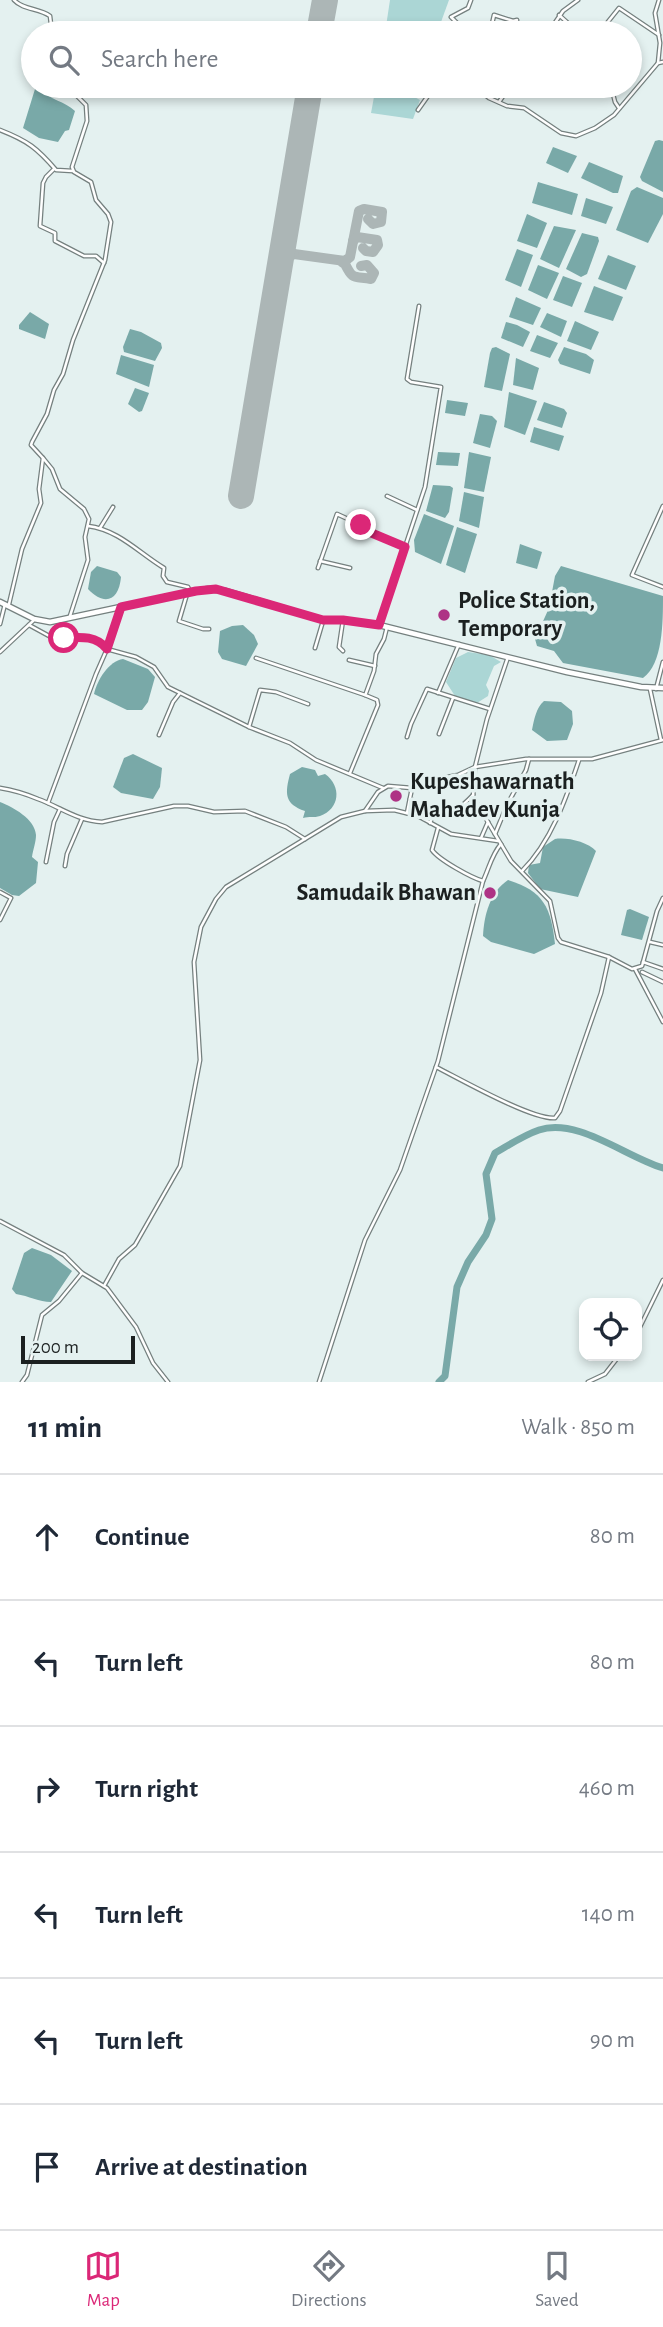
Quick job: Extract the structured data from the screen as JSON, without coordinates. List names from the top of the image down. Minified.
{"places":["Police Station, Temporary","Kupeshawarnath Mahadev Kunja","Samudaik Bhawan"],"scale_bar":"200 m","page":{"search":"Search here","scale":"200 m","heading":["11 min","Walk · 850 m"],"list":[["Continue","80 m"],["Turn left","80 m"],["Turn right","460 m"],["Turn left","140 m"],["Turn left","90 m"],"Arrive at destination"],"nav":["Map","Directions","Saved"]}}
